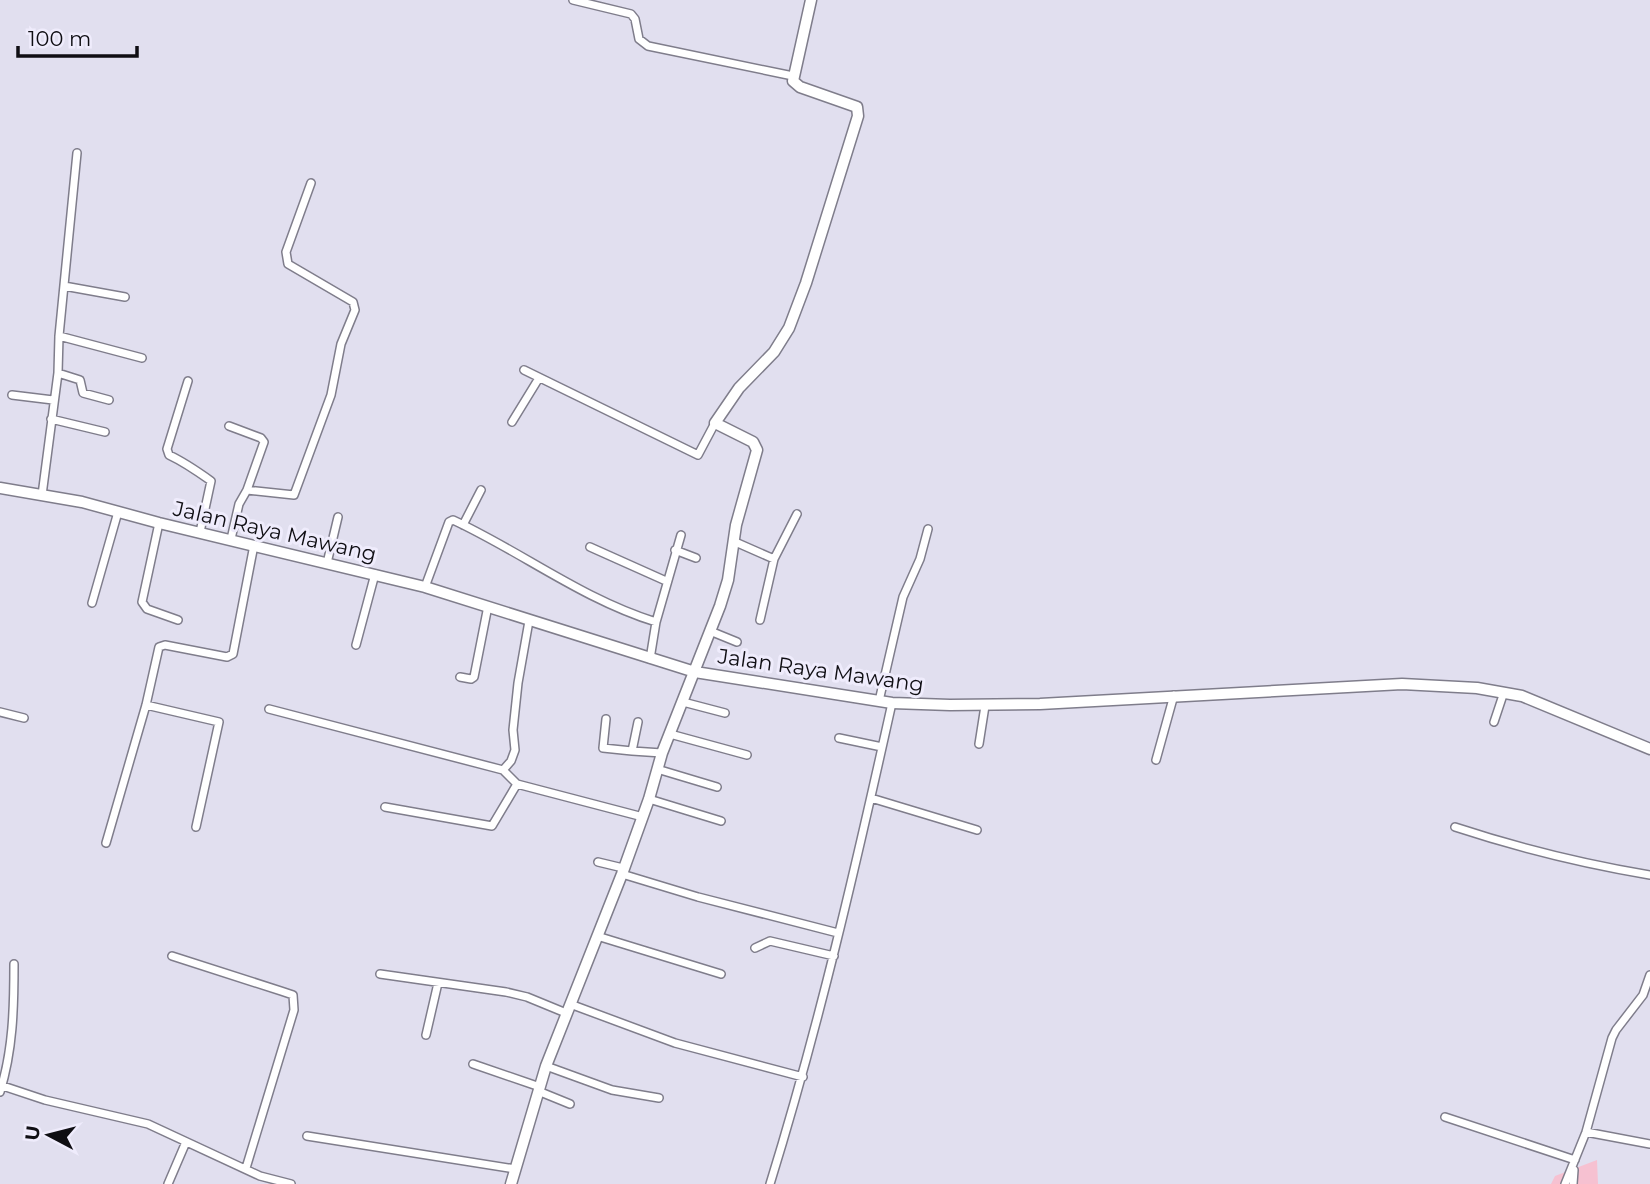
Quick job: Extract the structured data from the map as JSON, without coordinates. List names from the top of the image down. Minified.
{"streets":{"main road":["Jalan Raya Mawang"]},"scale_bar":"100 m","north":"left"}
